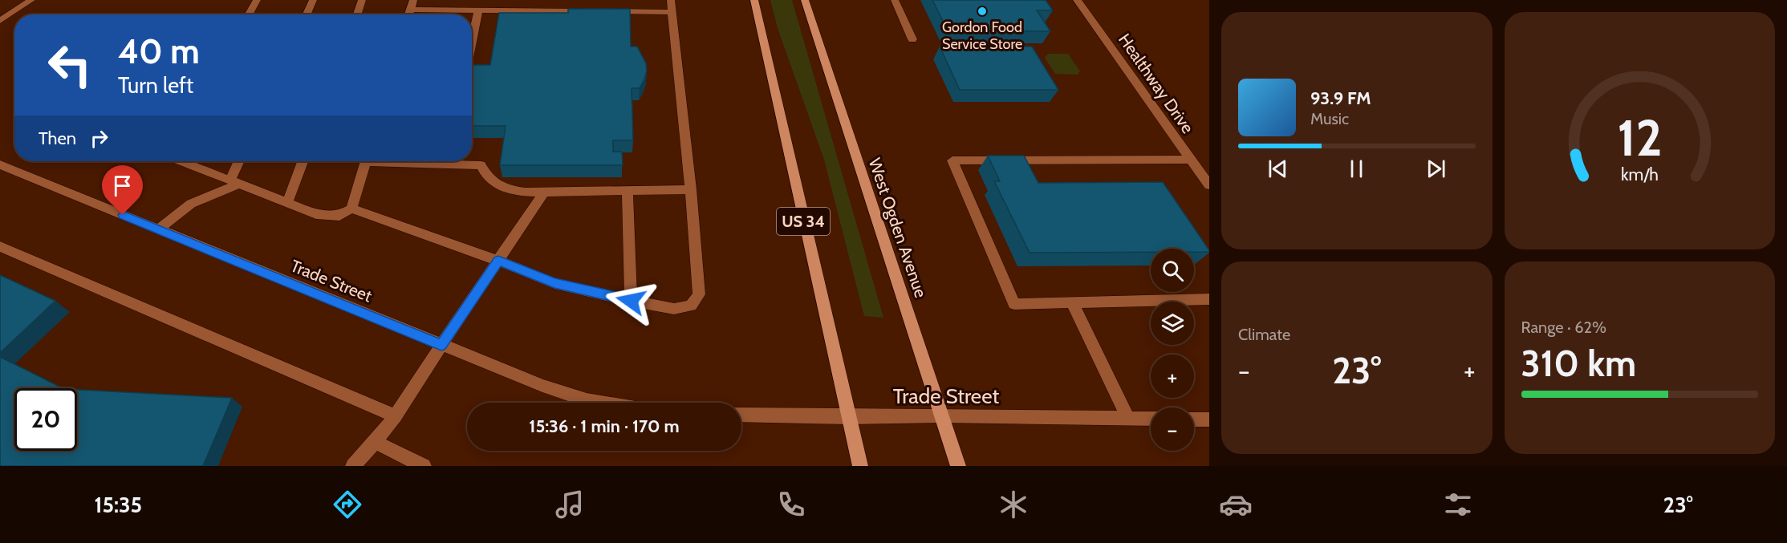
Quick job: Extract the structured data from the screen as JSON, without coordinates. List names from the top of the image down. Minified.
{"streets":{"main road":["US 34","West Ogden Avenue"],"street":["Healthway Drive","Trade Street"]},"crossings":[["US 34","Trade Street"],["West Ogden Avenue","Trade Street"]],"places":["Gordon Food Service Store"],"page":{"turn":["40 m","Turn left"],"song":["93.9 FM","Music"],"then":"Then","map_buttons":["+","−"],"tile":["Climate",["Range · 62%","310 km"]],"heat":["−","23°","+"],"limit":"20","trip":"15:36 · 1 min · 170 m","tabs":["15:35","23°"],"gauge":["12","km/h"]}}
